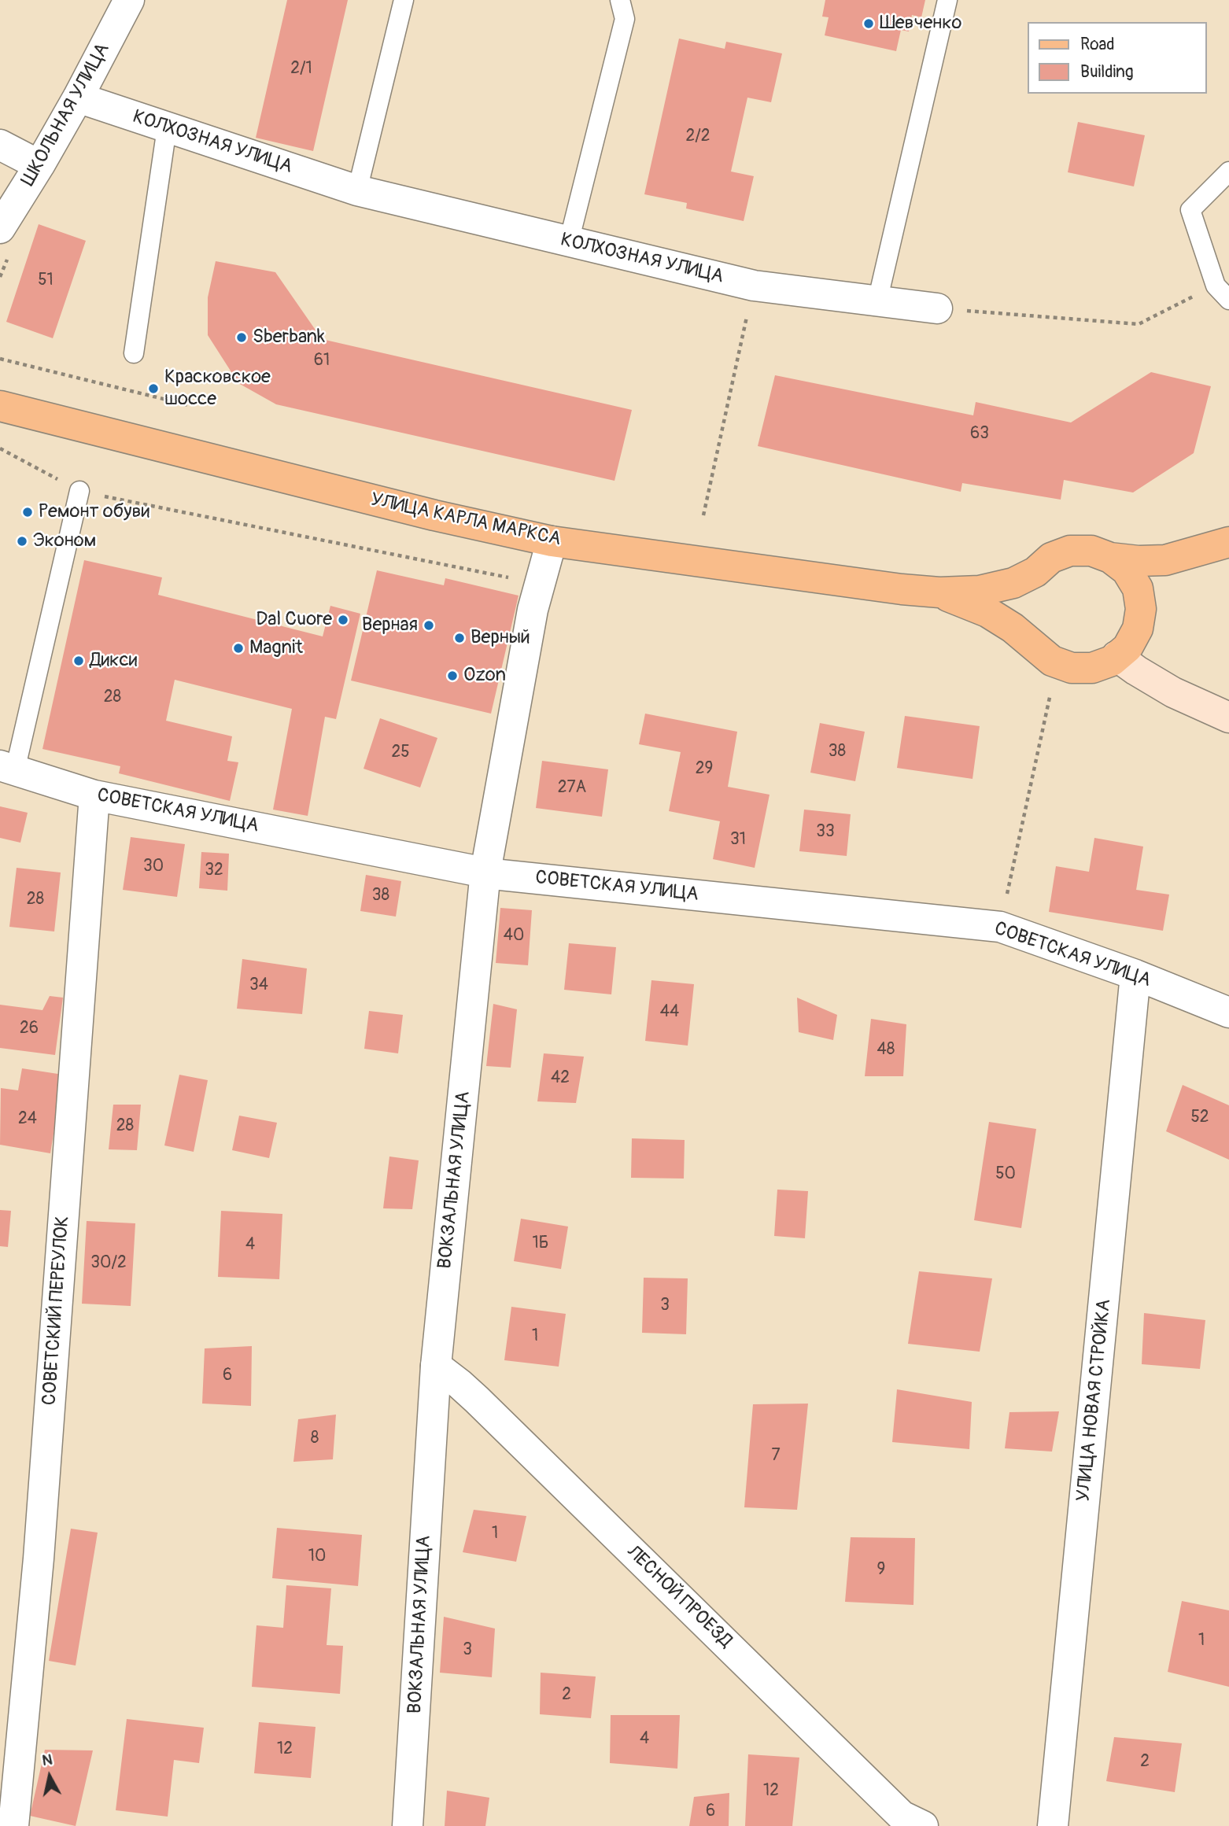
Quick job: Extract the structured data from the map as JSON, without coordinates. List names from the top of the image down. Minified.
{"streets":{"main road":["УЛИЦА КАРЛА МАРКСА"],"street":["ШКОЛЬНАЯ УЛИЦА","КОЛХОЗНАЯ УЛИЦА","СОВЕТСКАЯ УЛИЦА","ВОКЗАЛЬНАЯ УЛИЦА","СОВЕТСКИЙ ПЕРЕУЛОК","УЛИЦА НОВАЯ СТРОЙКА","ЛЕСНОЙ ПРОЕЗД"]},"crossings":[["ШКОЛЬНАЯ УЛИЦА","КОЛХОЗНАЯ УЛИЦА"],["УЛИЦА КАРЛА МАРКСА","ВОКЗАЛЬНАЯ УЛИЦА"],["СОВЕТСКАЯ УЛИЦА","ВОКЗАЛЬНАЯ УЛИЦА"],["СОВЕТСКАЯ УЛИЦА","СОВЕТСКИЙ ПЕРЕУЛОК"],["СОВЕТСКАЯ УЛИЦА","УЛИЦА НОВАЯ СТРОЙКА"],["ВОКЗАЛЬНАЯ УЛИЦА","ЛЕСНОЙ ПРОЕЗД"]],"places":["Шевченко","Sberbank","Красковское шоссе","Ремонт обуви","Эконом","Dal Cuore","Верная","Верный","Magnit","Дикси","Ozon"],"house_numbers":["2/1","2/2","51","61","63","28","38","25","29","27А","33","31","30","32","38","28","40","34","44","26","48","42","52","24","28","50","1Б","4","30/2","3","1","6","8","7","1","10","9","1","3","2","4","12","2","12","6"],"legend":["Road","Building"],"north":"top"}
